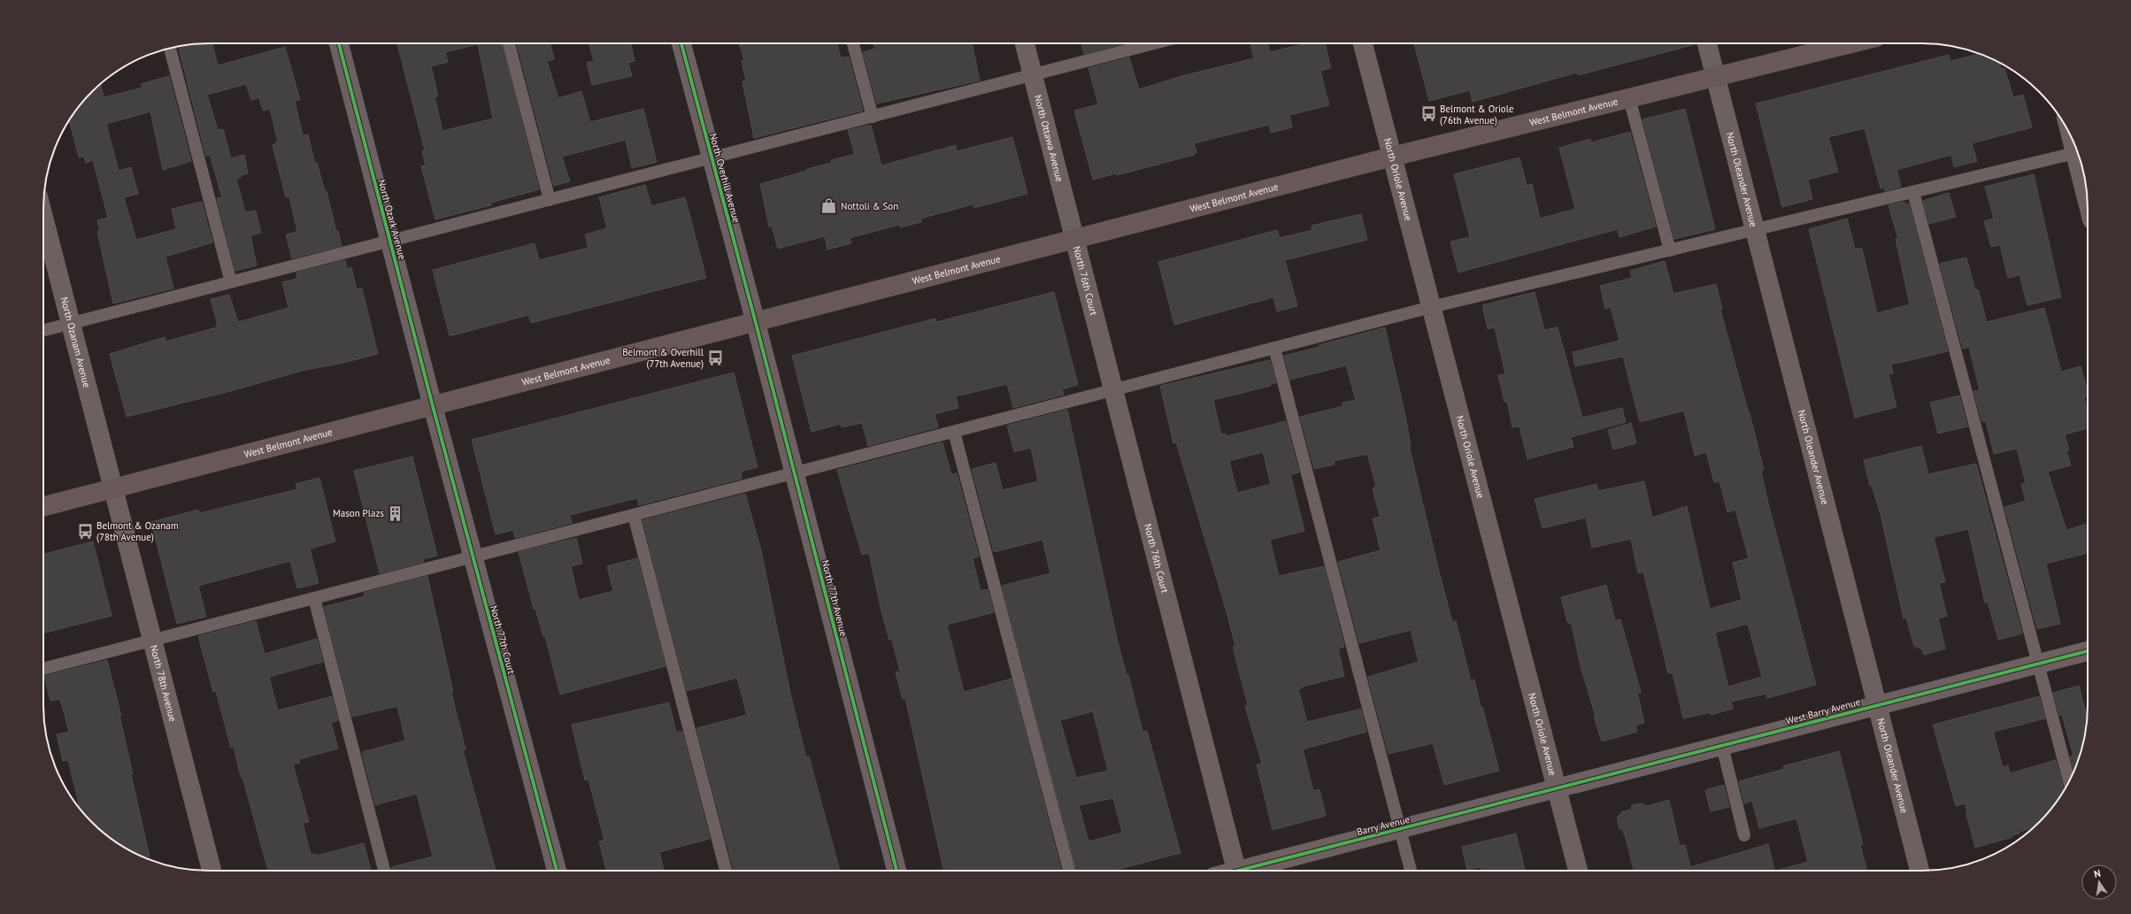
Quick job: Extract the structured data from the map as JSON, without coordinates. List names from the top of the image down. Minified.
{"streets":{"main road":["West Belmont Avenue"],"street":["North Ottawa Avenue","North Overhill Avenue","North Oriole Avenue","North Oleander Avenue","North Ozark Avenue","North 76th Court","North Ozanam Avenue","North 77th Avenue","North 77th Court","North 78th Avenue","West Barry Avenue","Barry Avenue"]},"crossings":[["West Belmont Avenue","North Ottawa Avenue"],["West Belmont Avenue","North Overhill Avenue"],["West Belmont Avenue","North Oriole Avenue"],["West Belmont Avenue","North Oleander Avenue"],["West Belmont Avenue","North Ozark Avenue"],["West Belmont Avenue","North 76th Court"],["West Belmont Avenue","North Ozanam Avenue"],["West Belmont Avenue","North 77th Avenue"],["West Belmont Avenue","North 77th Court"],["West Belmont Avenue","North 78th Avenue"],["North Ottawa Avenue","North 76th Court"],["North Overhill Avenue","North 77th Avenue"],["North Oriole Avenue","West Barry Avenue"],["North Oriole Avenue","Barry Avenue"],["North Oleander Avenue","West Barry Avenue"],["North Ozark Avenue","North 77th Court"],["North Ozanam Avenue","North 78th Avenue"],["West Barry Avenue","Barry Avenue"]],"places":{"bus stop":["Belmont & Oriole (76th Avenue)","Belmont & Overhill (77th Avenue)","Belmont & Ozanam (78th Avenue)"],"shop":["Nottoli & Son"],"building":["Mason Plazs"]},"north":"top"}
